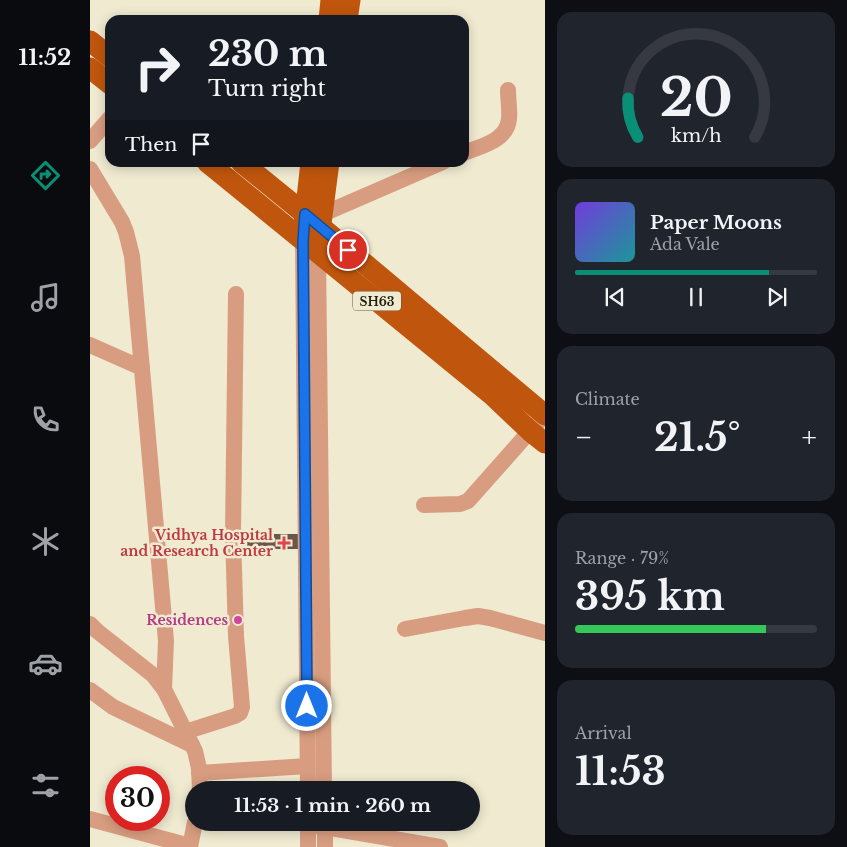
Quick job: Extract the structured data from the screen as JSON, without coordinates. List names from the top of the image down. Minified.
{"streets":{"main road":["SH63"]},"places":{"health":["Vidhya Hospital and Research Center"],"other":["Residences"]},"page":{"tabs":"11:52","turn":["230 m","Turn right"],"then":"Then","song":["Paper Moons","Ada Vale"],"tile":["Climate",["Range · 79%","395 km"],["Arrival","11:53"]],"heat":["−","21.5°","+"],"limit":"30","trip":"11:53 · 1 min · 260 m","gauge":["20","km/h"]}}
